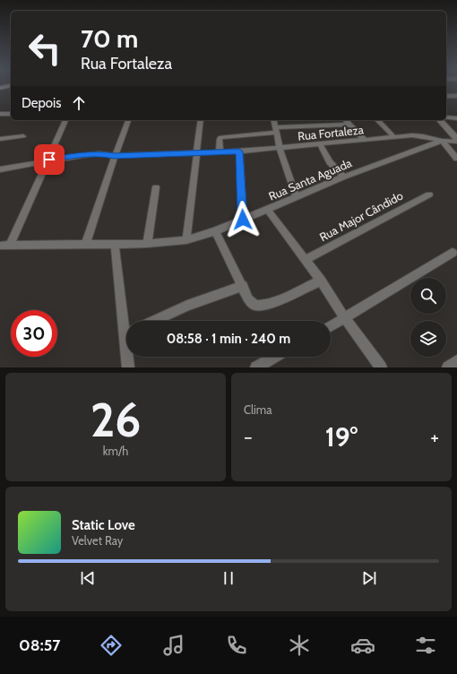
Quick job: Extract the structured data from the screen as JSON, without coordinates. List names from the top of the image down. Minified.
{"streets":{"street":["Rua Fortaleza","Rua Santa Aguada","Rua Major Cândido"]},"crossings":[["Rua Fortaleza","Rua Santa Aguada"]],"page":{"turn":["70 m","Rua Fortaleza"],"then":"Depois","limit":"30","trip":"08:58 · 1 min · 240 m","tile":[["26","km/h"],"Clima"],"heat":["−","19°","+"],"song":["Static Love","Velvet Ray"],"tabs":"08:57"}}
